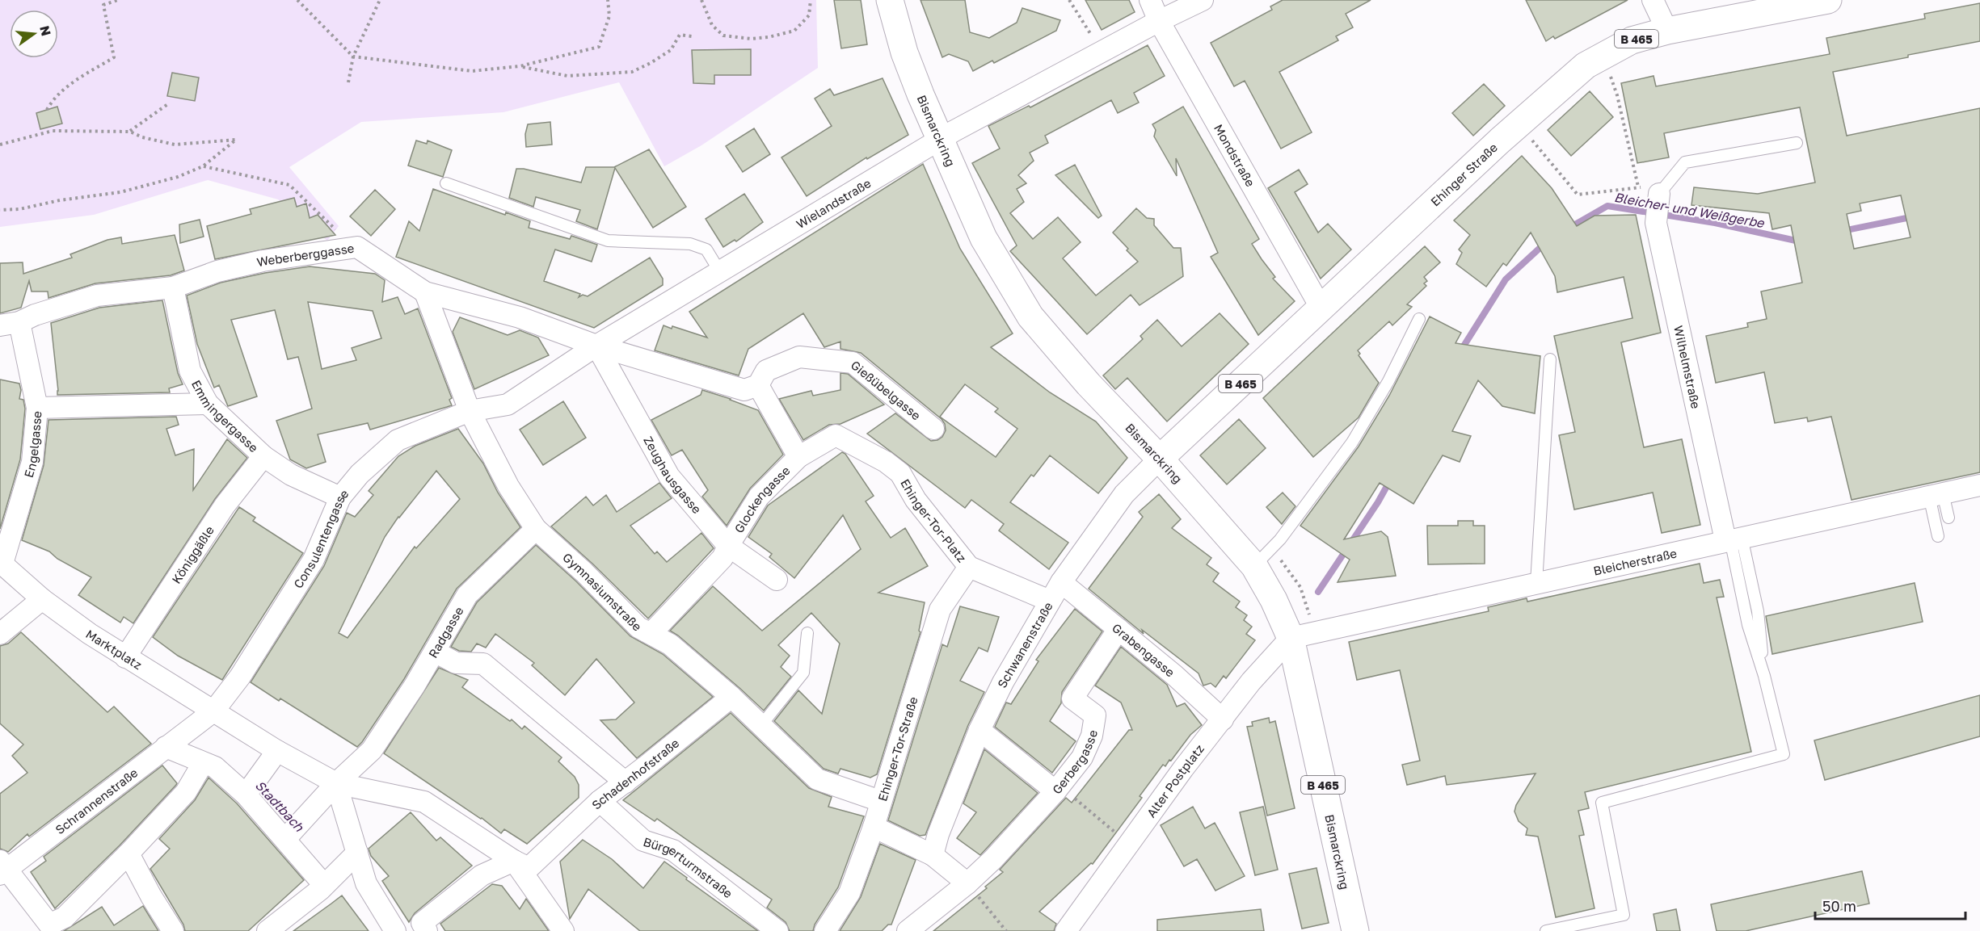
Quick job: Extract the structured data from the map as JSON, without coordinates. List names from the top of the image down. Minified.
{"streets":{"main road":["B 465","Bismarckring","Ehinger Straße"],"street":["Mondstraße","Wielandstraße","Weberberggasse","Wilhelmstraße","Gießübelgasse","Emmingergasse","Engelgasse","Zeughausgasse","Glockengasse","Ehinger-Tor-Platz","Consulentengasse","Königgäßle","Bleicherstraße","Gymnasiumstraße","Radgasse","Schwanenstraße","Marktplatz","Grabengasse","Ehinger-Tor-Straße","Gerbergasse","Schadenhofstraße","Alter Postplatz","Schrannenstraße","Bürgerturmstraße"]},"crossings":[["Bismarckring","Ehinger Straße"],["Bismarckring","Wielandstraße"],["Bismarckring","Bleicherstraße"],["Bismarckring","Schwanenstraße"],["Bismarckring","Alter Postplatz"],["Mondstraße","Ehinger Straße"],["Mondstraße","Wielandstraße"],["Ehinger Straße","Schwanenstraße"],["Wielandstraße","Weberberggasse"],["Wielandstraße","Zeughausgasse"],["Wielandstraße","Consulentengasse"],["Wielandstraße","Gymnasiumstraße"],["Weberberggasse","Emmingergasse"],["Weberberggasse","Engelgasse"],["Weberberggasse","Zeughausgasse"],["Weberberggasse","Gymnasiumstraße"],["Wilhelmstraße","Bleicherstraße"],["Emmingergasse","Consulentengasse"],["Emmingergasse","Königgäßle"],["Engelgasse","Marktplatz"],["Zeughausgasse","Glockengasse"],["Glockengasse","Ehinger-Tor-Platz"],["Glockengasse","Gymnasiumstraße"],["Ehinger-Tor-Platz","Schwanenstraße"],["Ehinger-Tor-Platz","Ehinger-Tor-Straße"],["Consulentengasse","Gymnasiumstraße"],["Consulentengasse","Marktplatz"],["Consulentengasse","Schrannenstraße"],["Königgäßle","Marktplatz"],["Bleicherstraße","Alter Postplatz"],["Gymnasiumstraße","Radgasse"],["Gymnasiumstraße","Ehinger-Tor-Straße"],["Gymnasiumstraße","Schadenhofstraße"],["Radgasse","Marktplatz"],["Schwanenstraße","Grabengasse"],["Marktplatz","Schadenhofstraße"],["Marktplatz","Schrannenstraße"],["Grabengasse","Gerbergasse"],["Grabengasse","Alter Postplatz"],["Schadenhofstraße","Bürgerturmstraße"]],"water":["Bleicher- und Weißgerbe","Stadtbach"],"scale_bar":"50 m","north":"right"}
